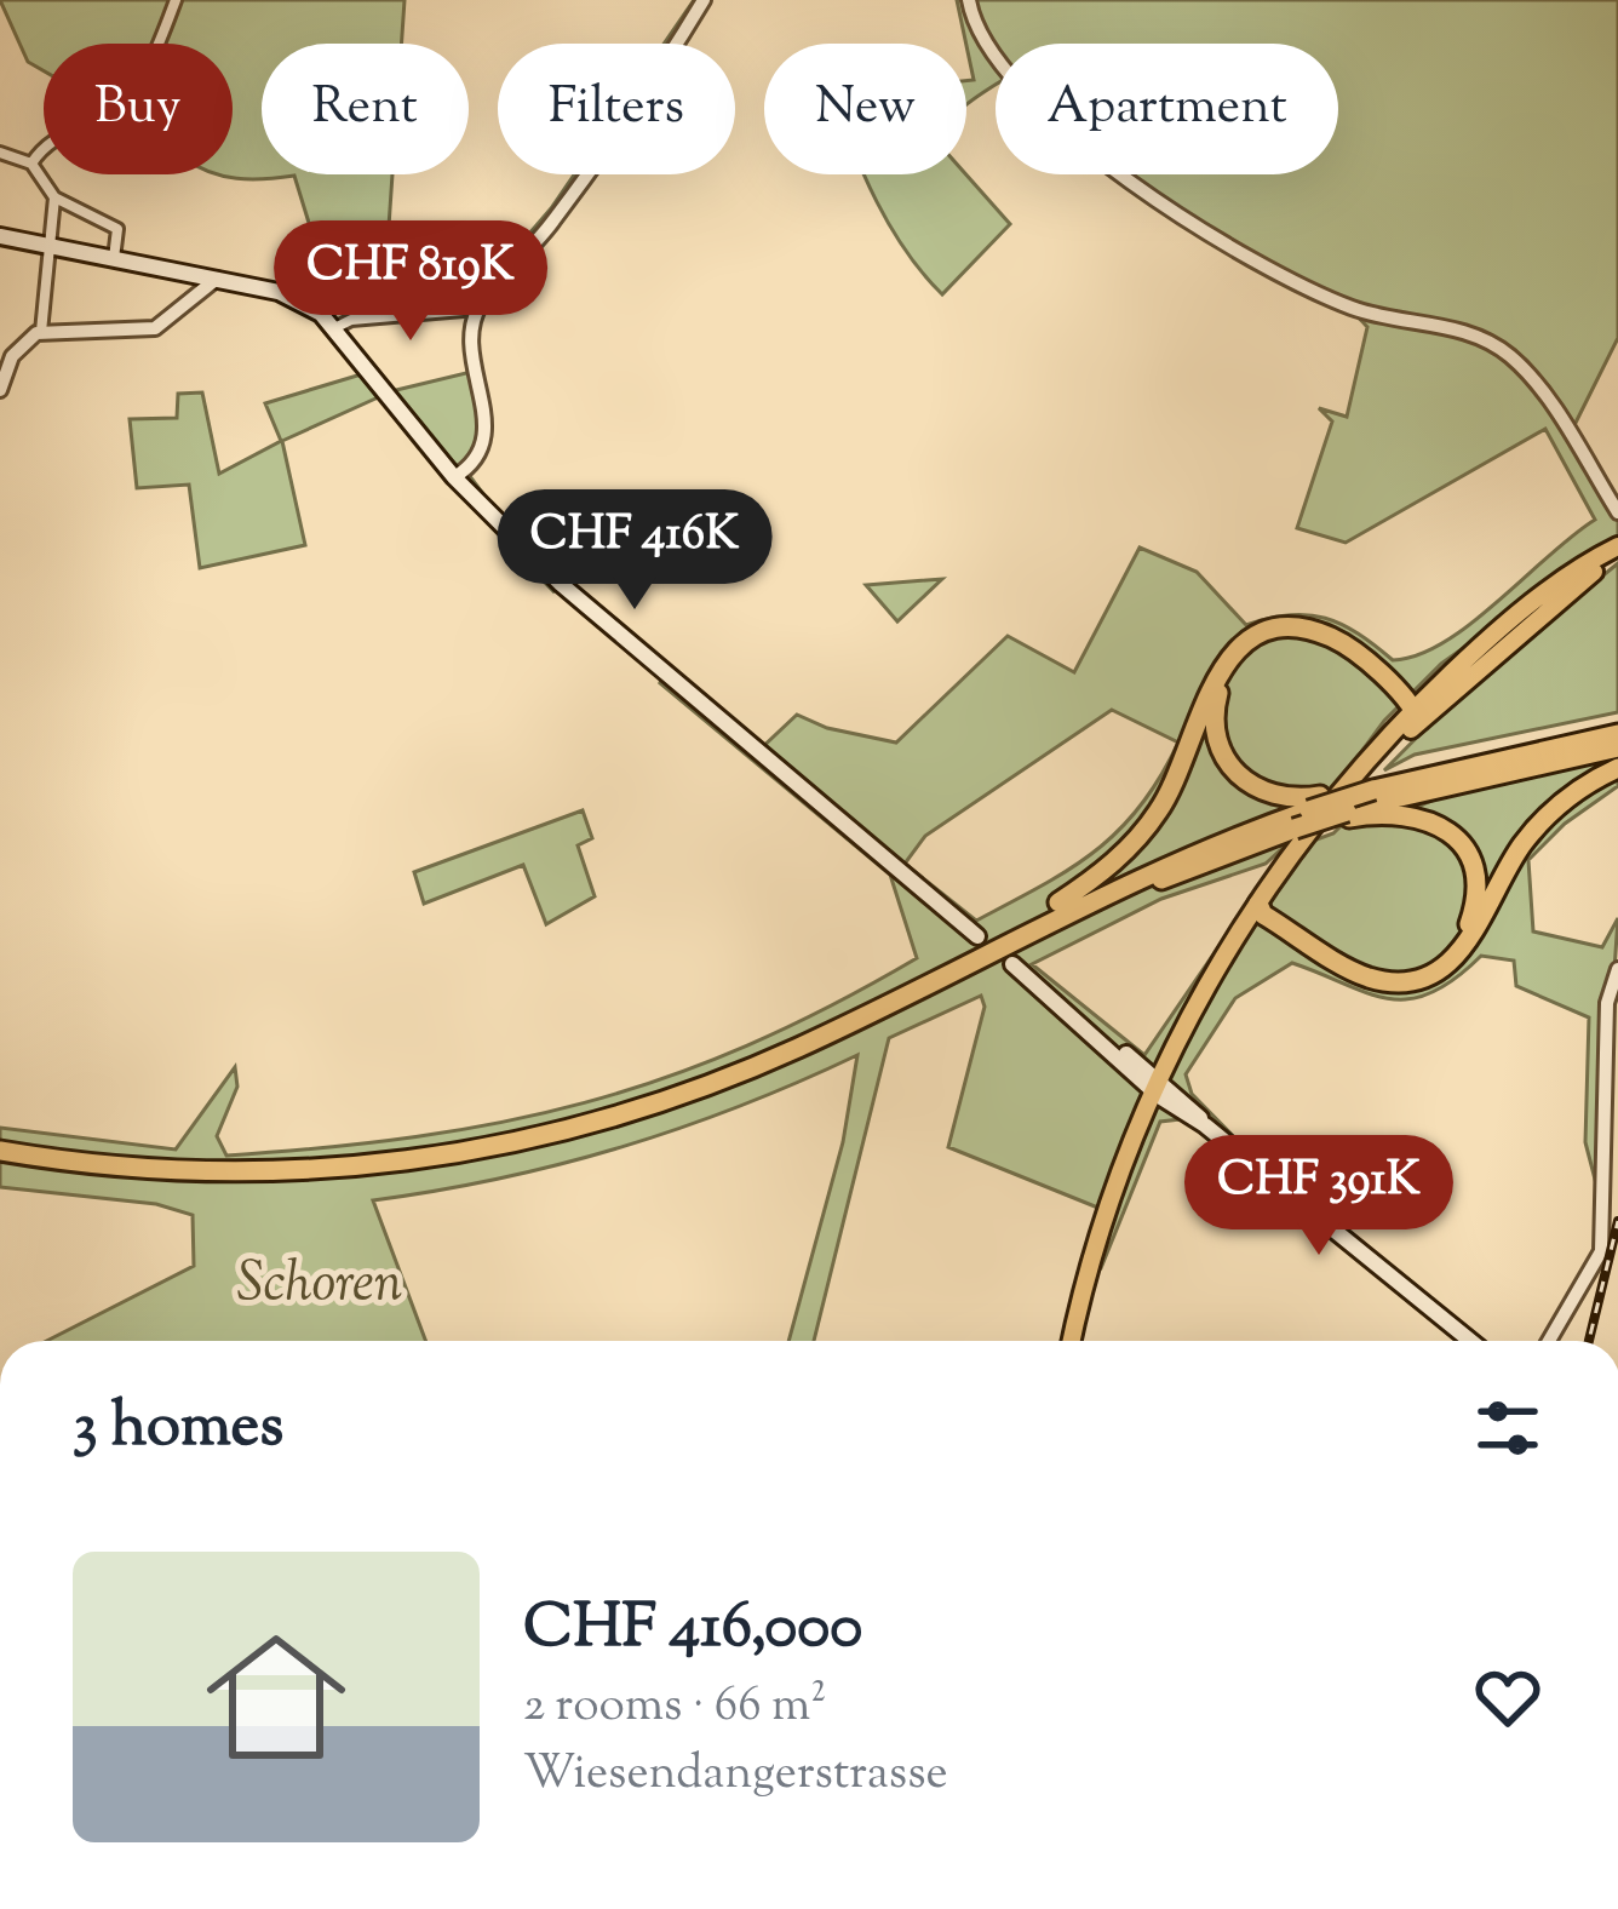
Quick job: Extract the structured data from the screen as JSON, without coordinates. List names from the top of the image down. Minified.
{"parks":["Schoren"],"page":{"chip":["Buy","Rent","Filters","New","Apartment"],"price":["CHF 819K","CHF 416K","CHF 391K"],"heading":"3 homes","list":[{"name":"CHF 416,000","note":"2 rooms · 66 m² · Wiesendangerstrasse"}]}}
